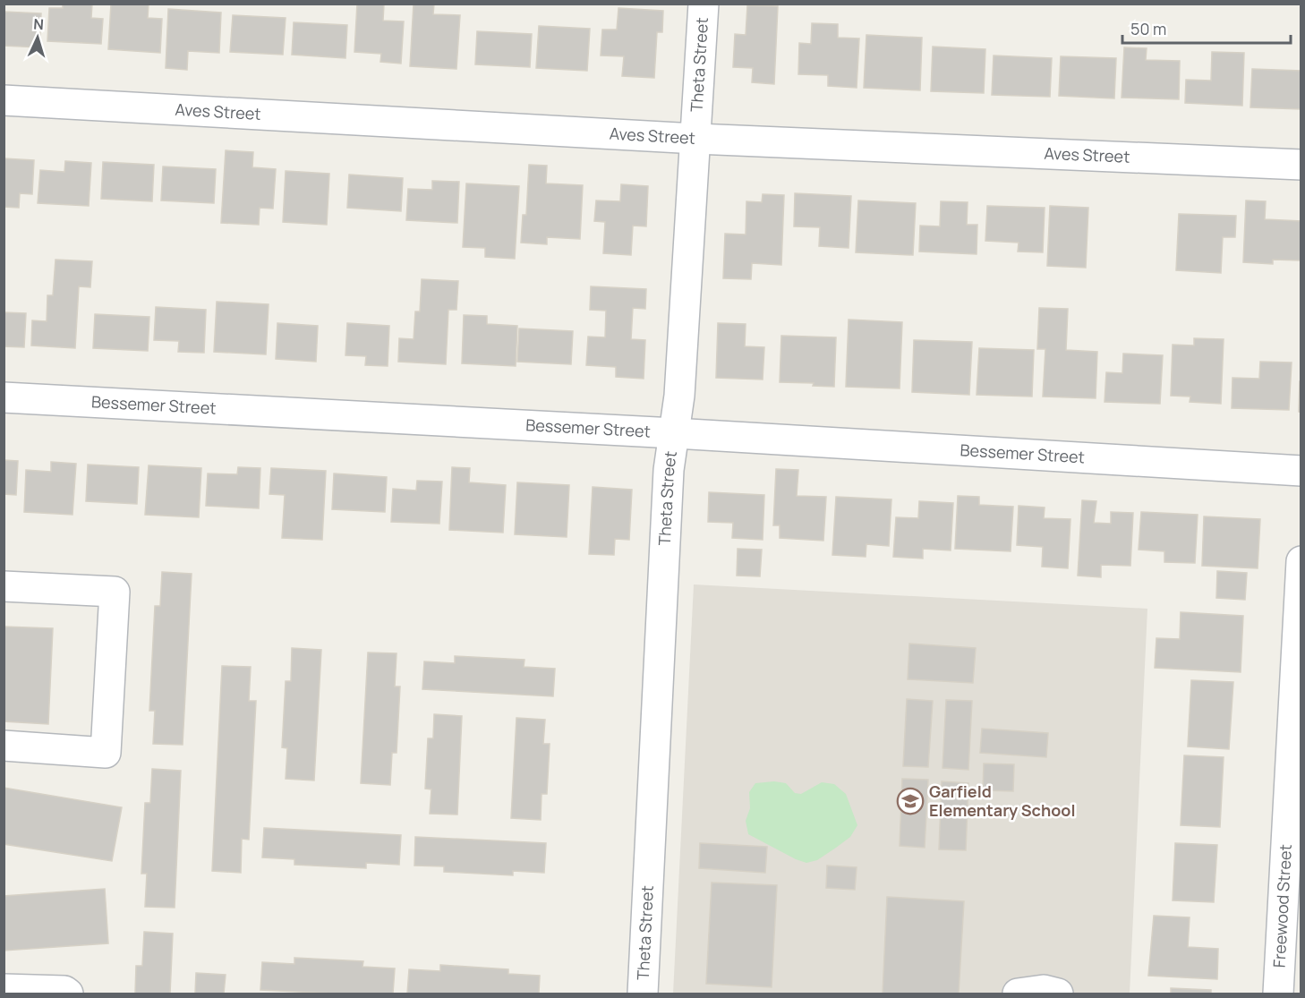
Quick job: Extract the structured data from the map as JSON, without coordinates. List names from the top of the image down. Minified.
{"streets":{"street":["Theta Street","Aves Street","Bessemer Street","Freewood Street"]},"crossings":[["Theta Street","Aves Street"],["Theta Street","Bessemer Street"]],"places":{"school or university":["Garfield Elementary School"]},"scale_bar":"50 m","north":"top"}
